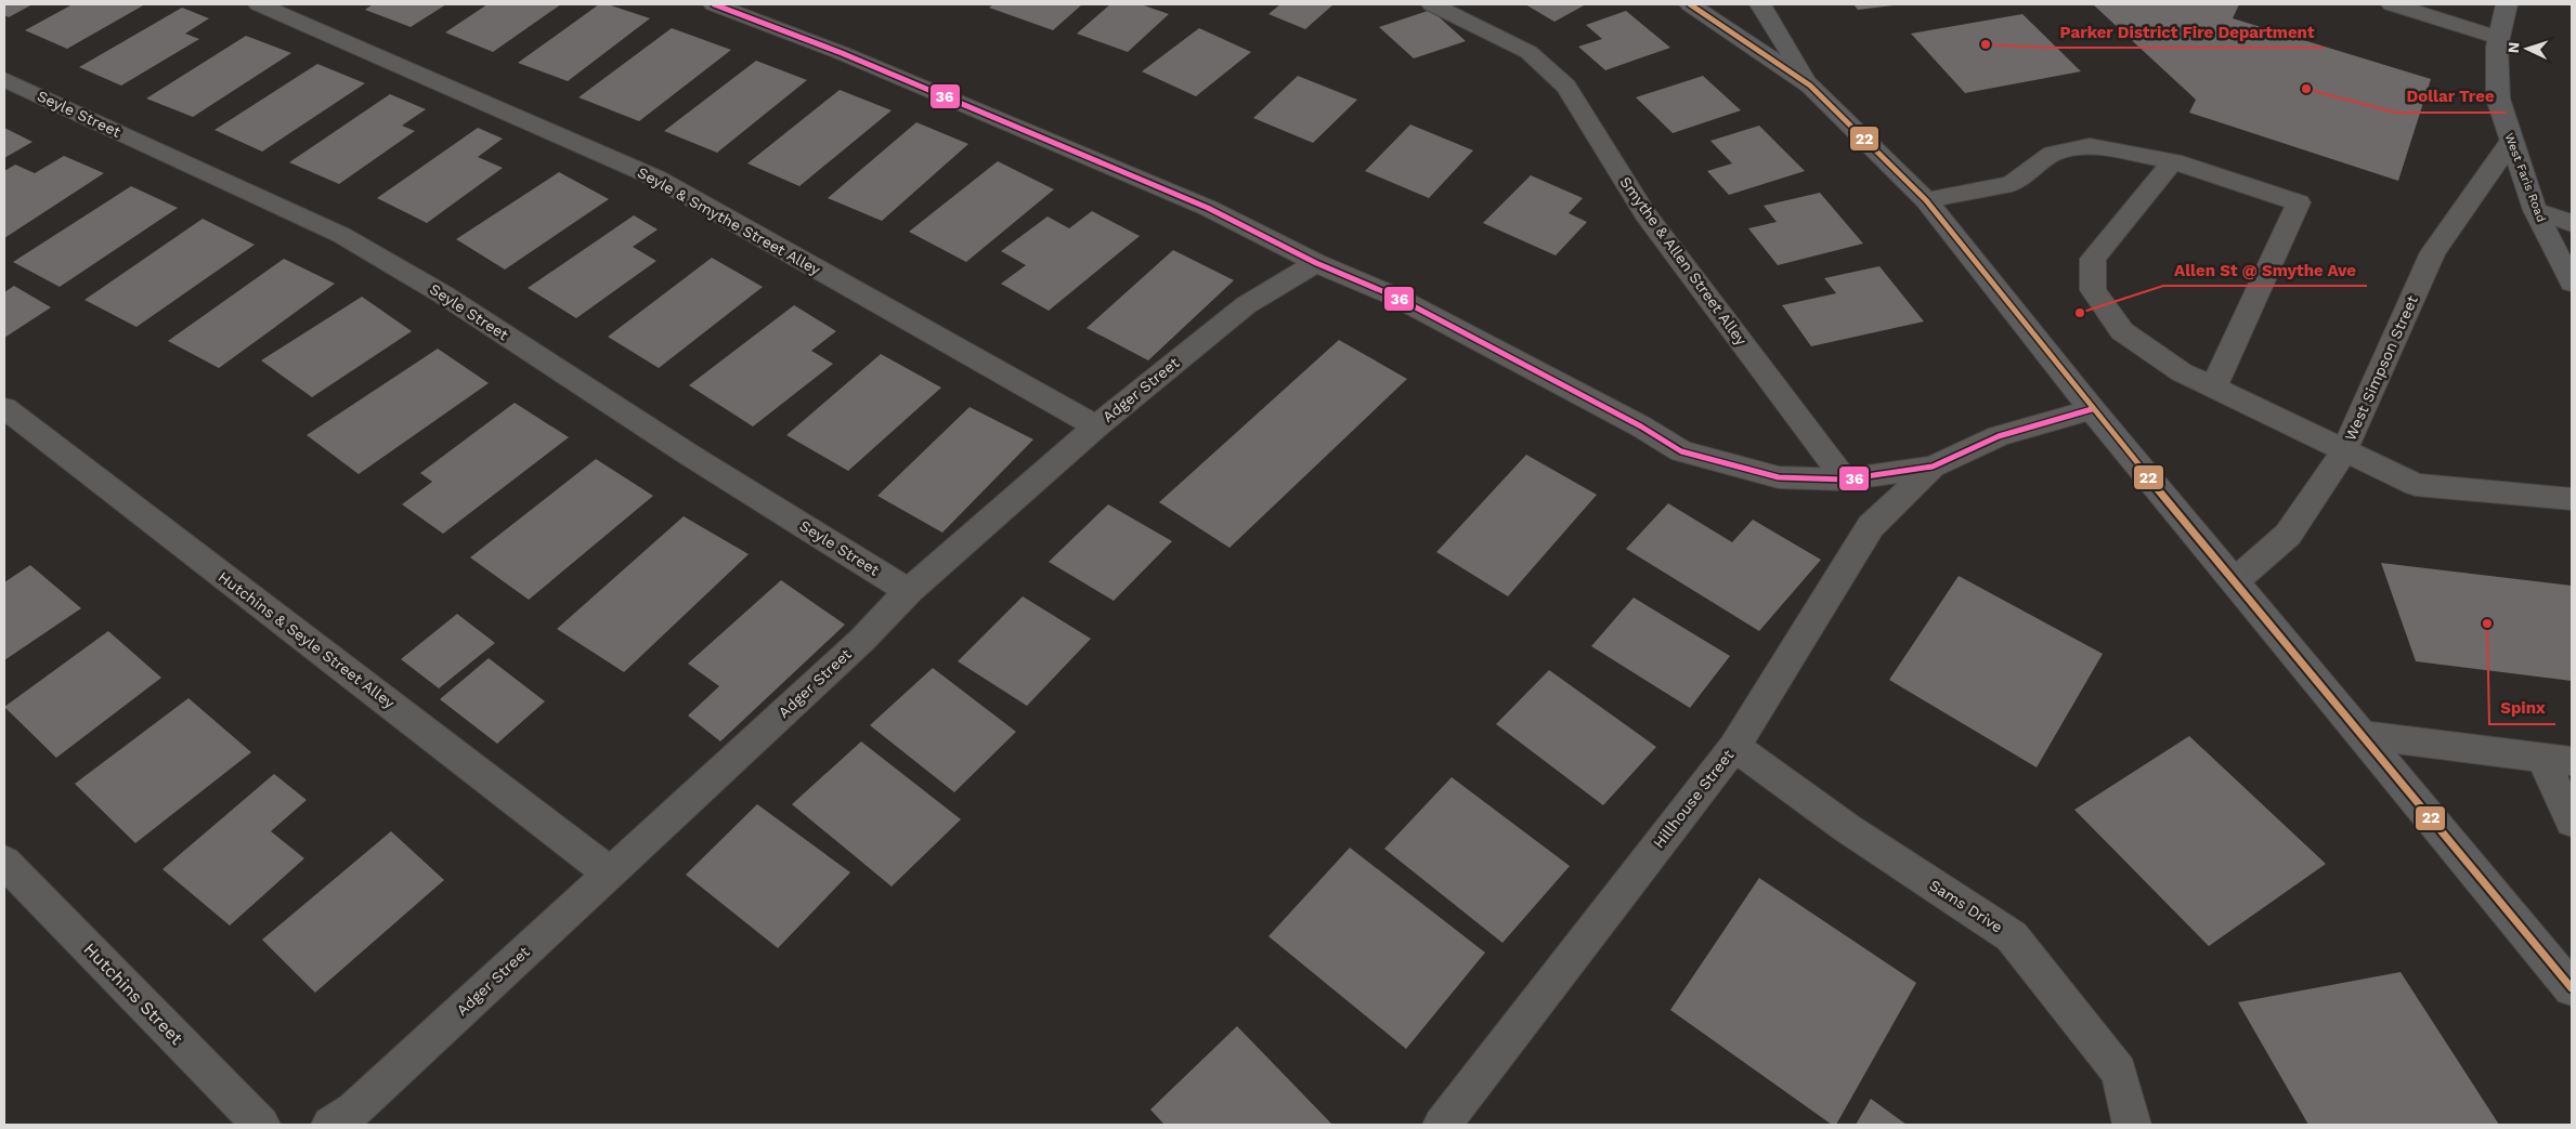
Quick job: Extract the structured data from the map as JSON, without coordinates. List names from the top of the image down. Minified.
{"streets":{"street":["Seyle Street","West Faris Road","Seyle & Smythe Street Alley","Smythe & Allen Street Alley","West Simpson Street","Adger Street","Hutchins & Seyle Street Alley","Hillhouse Street","Sams Drive","Hutchins Street"]},"crossings":[["Seyle Street","Adger Street"],["West Faris Road","West Simpson Street"],["Seyle & Smythe Street Alley","Adger Street"],["Adger Street","Hutchins & Seyle Street Alley"],["Hillhouse Street","Sams Drive"]],"places":["Parker District Fire Department","Dollar Tree","Allen St @ Smythe Ave","Spinx"],"lines":["transit line 36","transit line 22"],"north":"left"}
